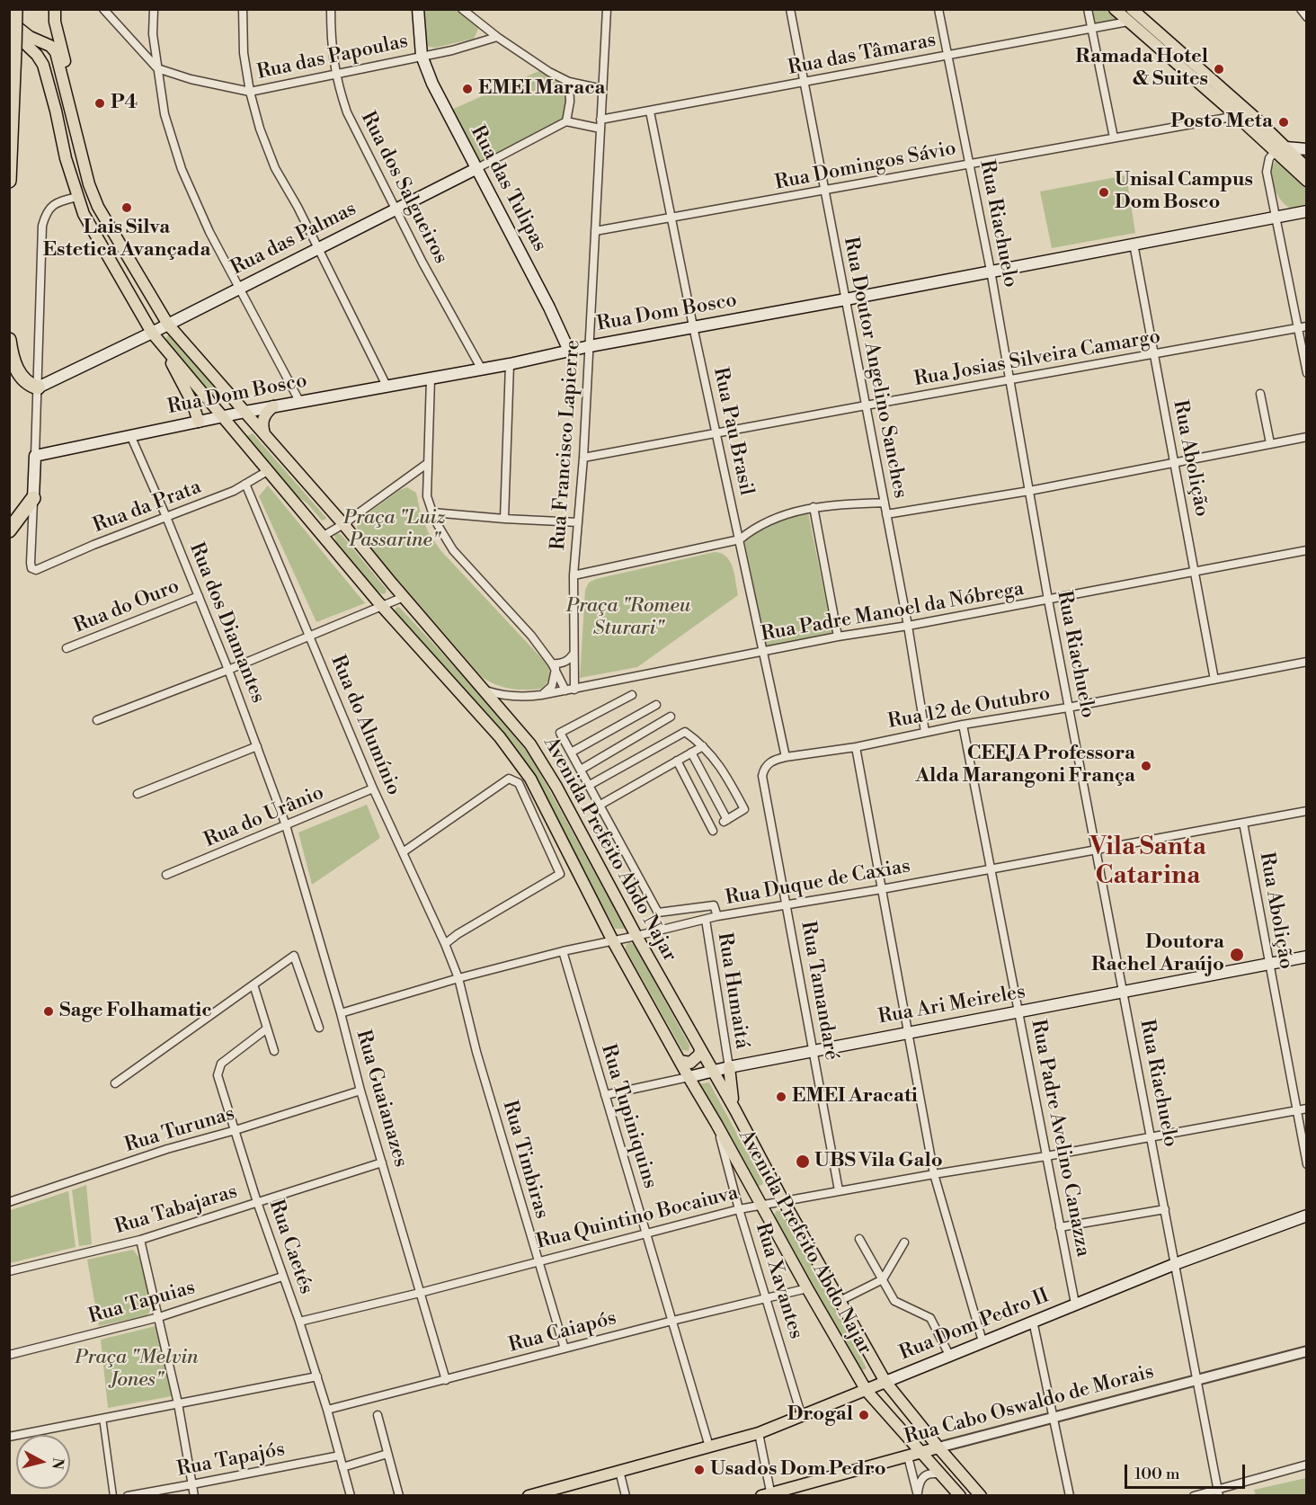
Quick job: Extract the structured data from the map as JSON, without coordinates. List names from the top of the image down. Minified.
{"streets":{"main road":["Rua das Tulipas","Rua das Palmas","Rua Dom Bosco","Avenida Prefeito Abdo Najar","Rua Ari Meireles","Rua Dom Pedro II","Rua Cabo Oswaldo de Morais"],"street":["Rua das Tâmaras","Rua das Papoulas","Rua Domingos Sávio","Rua dos Salgueiros","Rua Riachuelo","Rua Josias Silveira Camargo","Rua Doutor Angelino Sanches","Rua Pau Brasil","Rua Francisco Lapierre","Rua Abolição","Rua da Prata","Rua do Ouro","Rua Padre Manoel da Nóbrega","Rua dos Diamantes","Rua 12 de Outubro","Rua do Alumínio","Rua do Urânio","Rua Duque de Caxias","Rua Humaitá","Rua Tamandaré","Rua Guaianazes","Rua Tupiniquins","Rua Turunas","Rua Padre Avelino Canazza","Rua Timbiras","Rua Tabajaras","Rua Quintino Bocaiuva","Rua Caetés","Rua Xavantes","Rua Tapuias","Rua Caiapós","Rua Tapajós"]},"crossings":[["Rua das Tâmaras","Rua Riachuelo"],["Rua das Tâmaras","Rua Doutor Angelino Sanches"],["Rua das Tâmaras","Rua Pau Brasil"],["Rua das Tâmaras","Rua Francisco Lapierre"],["Rua das Papoulas","Rua dos Salgueiros"],["Rua das Papoulas","Rua das Tulipas"],["Rua Domingos Sávio","Rua Riachuelo"],["Rua Domingos Sávio","Rua Doutor Angelino Sanches"],["Rua Domingos Sávio","Rua Pau Brasil"],["Rua Domingos Sávio","Rua Francisco Lapierre"],["Rua dos Salgueiros","Rua das Palmas"],["Rua dos Salgueiros","Rua Dom Bosco"],["Rua das Tulipas","Rua das Palmas"],["Rua das Tulipas","Rua Dom Bosco"],["Rua Riachuelo","Rua Dom Bosco"],["Rua Riachuelo","Rua Josias Silveira Camargo"],["Rua Riachuelo","Rua Padre Manoel da Nóbrega"],["Rua Riachuelo","Rua 12 de Outubro"],["Rua Riachuelo","Rua Duque de Caxias"],["Rua Riachuelo","Rua Ari Meireles"],["Rua Riachuelo","Rua Quintino Bocaiuva"],["Rua Riachuelo","Rua Dom Pedro II"],["Rua Riachuelo","Rua Cabo Oswaldo de Morais"],["Rua das Palmas","Avenida Prefeito Abdo Najar"],["Rua Dom Bosco","Rua Doutor Angelino Sanches"],["Rua Dom Bosco","Rua Pau Brasil"],["Rua Dom Bosco","Rua Francisco Lapierre"],["Rua Dom Bosco","Rua Abolição"],["Rua Dom Bosco","Rua dos Diamantes"],["Rua Dom Bosco","Avenida Prefeito Abdo Najar"],["Rua Josias Silveira Camargo","Rua Doutor Angelino Sanches"],["Rua Josias Silveira Camargo","Rua Pau Brasil"],["Rua Josias Silveira Camargo","Rua Francisco Lapierre"],["Rua Josias Silveira Camargo","Rua Abolição"],["Rua Doutor Angelino Sanches","Rua Padre Manoel da Nóbrega"],["Rua Doutor Angelino Sanches","Rua 12 de Outubro"],["Rua Pau Brasil","Rua Padre Manoel da Nóbrega"],["Rua Pau Brasil","Rua 12 de Outubro"],["Rua Francisco Lapierre","Rua Padre Manoel da Nóbrega"],["Rua Abolição","Rua Padre Manoel da Nóbrega"],["Rua Abolição","Rua 12 de Outubro"],["Rua Abolição","Rua Duque de Caxias"],["Rua Abolição","Rua Ari Meireles"],["Rua Abolição","Rua Quintino Bocaiuva"],["Rua da Prata","Rua dos Diamantes"],["Rua da Prata","Rua do Alumínio"],["Rua da Prata","Avenida Prefeito Abdo Najar"],["Rua do Ouro","Rua dos Diamantes"],["Rua Padre Manoel da Nóbrega","Avenida Prefeito Abdo Najar"],["Rua dos Diamantes","Rua do Urânio"],["Rua dos Diamantes","Rua Guaianazes"],["Rua 12 de Outubro","Rua Tamandaré"],["Rua 12 de Outubro","Rua Padre Avelino Canazza"],["Rua do Alumínio","Rua do Urânio"],["Rua do Alumínio","Rua Duque de Caxias"],["Rua do Alumínio","Rua Timbiras"],["Rua do Urânio","Rua Guaianazes"],["Avenida Prefeito Abdo Najar","Rua Duque de Caxias"],["Avenida Prefeito Abdo Najar","Rua Ari Meireles"],["Avenida Prefeito Abdo Najar","Rua Quintino Bocaiuva"],["Avenida Prefeito Abdo Najar","Rua Xavantes"],["Avenida Prefeito Abdo Najar","Rua Dom Pedro II"],["Avenida Prefeito Abdo Najar","Rua Caiapós"],["Avenida Prefeito Abdo Najar","Rua Cabo Oswaldo de Morais"],["Rua Duque de Caxias","Rua Humaitá"],["Rua Duque de Caxias","Rua Tamandaré"],["Rua Duque de Caxias","Rua Guaianazes"],["Rua Duque de Caxias","Rua Tupiniquins"],["Rua Duque de Caxias","Rua Padre Avelino Canazza"],["Rua Duque de Caxias","Rua Timbiras"],["Rua Humaitá","Rua Ari Meireles"],["Rua Tamandaré","Rua Ari Meireles"],["Rua Tamandaré","Rua Quintino Bocaiuva"],["Rua Ari Meireles","Rua Tupiniquins"],["Rua Ari Meireles","Rua Padre Avelino Canazza"],["Rua Guaianazes","Rua Turunas"],["Rua Guaianazes","Rua Tabajaras"],["Rua Guaianazes","Rua Quintino Bocaiuva"],["Rua Guaianazes","Rua Caiapós"],["Rua Tupiniquins","Rua Quintino Bocaiuva"],["Rua Tupiniquins","Rua Dom Pedro II"],["Rua Tupiniquins","Rua Caiapós"],["Rua Turunas","Rua Caetés"],["Rua Padre Avelino Canazza","Rua Quintino Bocaiuva"],["Rua Padre Avelino Canazza","Rua Dom Pedro II"],["Rua Timbiras","Rua Quintino Bocaiuva"],["Rua Timbiras","Rua Caiapós"],["Rua Tabajaras","Rua Caetés"],["Rua Quintino Bocaiuva","Rua Caetés"],["Rua Quintino Bocaiuva","Rua Xavantes"],["Rua Caetés","Rua Tapuias"],["Rua Caetés","Rua Caiapós"],["Rua Caetés","Rua Tapajós"],["Rua Xavantes","Rua Dom Pedro II"],["Rua Xavantes","Rua Caiapós"]],"districts":["Vila Santa Catarina"],"parks":["Praça \"Luiz Passarine\"","Praça \"Romeu Sturari\"","Praça \"Melvin Jones\""],"places":["Ramada Hotel & Suites","EMEI Maraca","P4","Posto Meta","Unisal Campus Dom Bosco","Lais Silva Estetica Avançada","CEEJA Professora Alda Marangoni França","Doutora Rachel Araújo","Sage Folhamatic","EMEI Aracati","UBS Vila Galo","Drogal","Usados Dom Pedro"],"scale_bar":"100 m","north":"right"}
